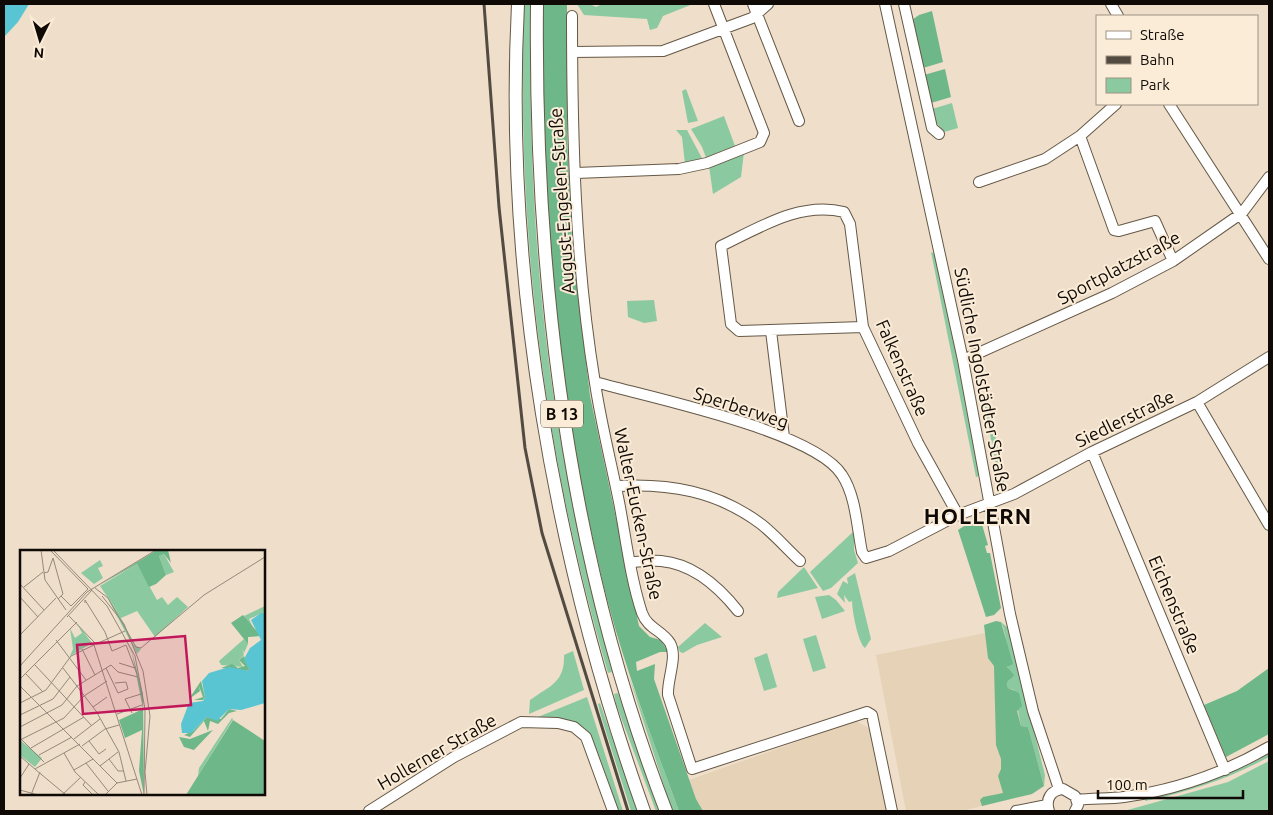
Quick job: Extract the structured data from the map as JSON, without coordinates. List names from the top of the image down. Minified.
{"streets":{"main road":["B 13"],"street":["August-Engelen-Straße","Sportplatzstraße","Falkenstraße","Südliche Ingolstädter Straße","Sperberweg","Siedlerstraße","Walter-Eucken-Straße","Eichenstraße","Hollerner Straße"]},"crossings":[["August-Engelen-Straße","Sperberweg"],["August-Engelen-Straße","Walter-Eucken-Straße"],["Sportplatzstraße","Südliche Ingolstädter Straße"],["Falkenstraße","Siedlerstraße"],["Südliche Ingolstädter Straße","Siedlerstraße"],["Sperberweg","Siedlerstraße"],["Sperberweg","Walter-Eucken-Straße"],["Siedlerstraße","Eichenstraße"]],"districts":["HOLLERN"],"legend":["Straße","Bahn","Park"],"scale_bar":"100 m","north":"bottom"}
